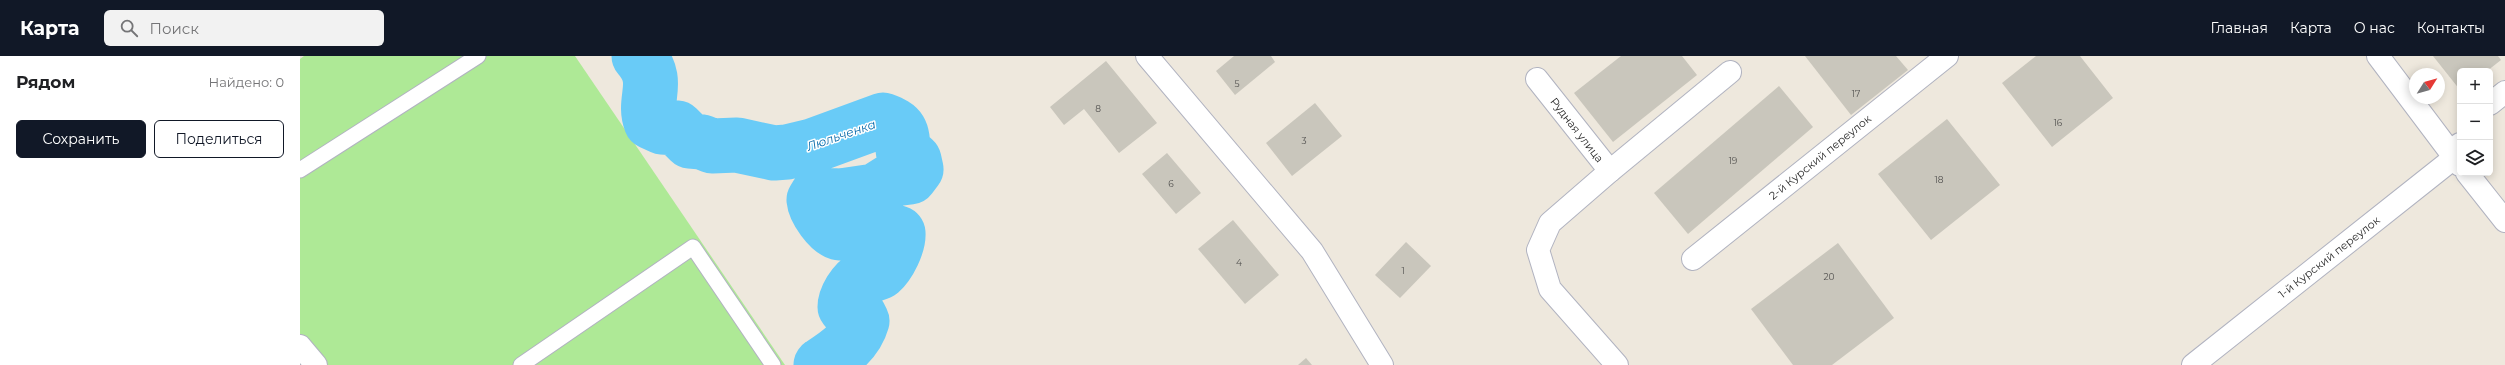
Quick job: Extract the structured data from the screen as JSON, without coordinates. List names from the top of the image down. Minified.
{"streets":{"street":["Рудная улица","2-й Курский переулок","1-й Курский переулок"]},"water":["Люльченка"],"house_numbers":["5","17","8","16","3","19","18","6","4","1","20"],"north":"top right","page":{"header":"Карта","search":"Поиск","nav":["Главная","Карта","О нас","Контакты"],"heading":["Рядом","Найдено: 0"],"map_buttons":["+","−"],"buttons":["Сохранить","Поделиться"]}}
